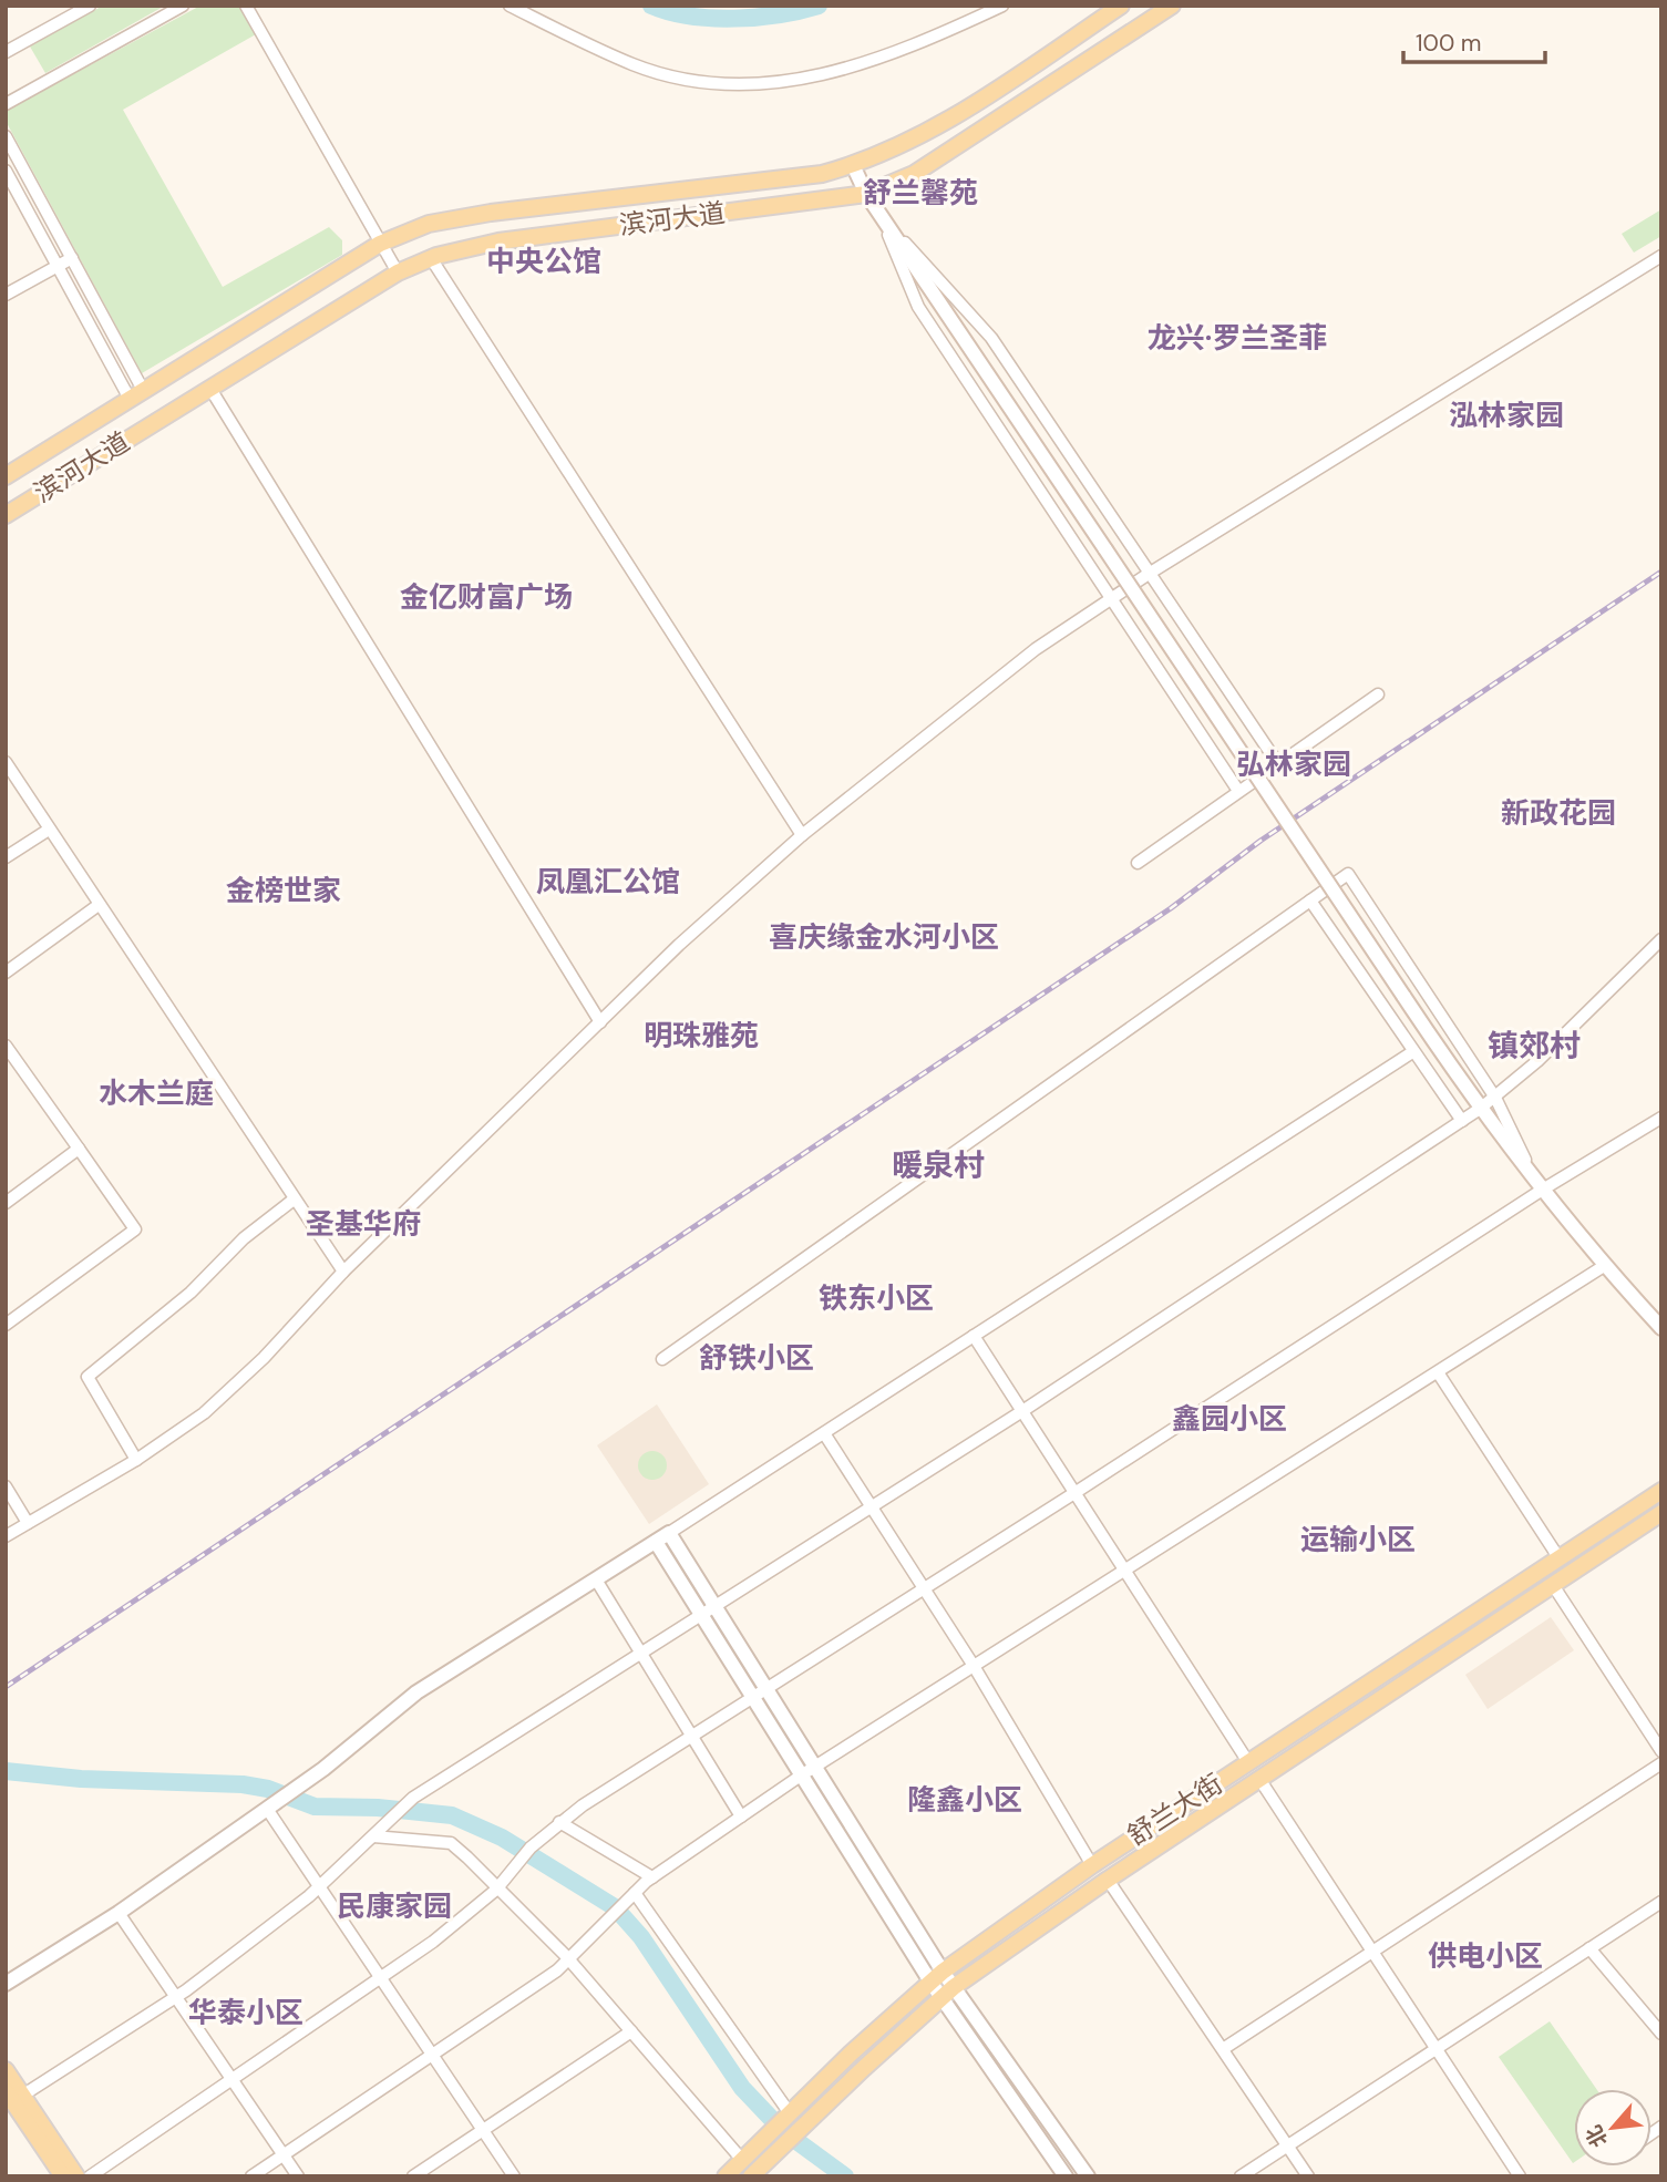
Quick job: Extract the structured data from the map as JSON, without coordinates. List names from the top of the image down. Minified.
{"streets":{"main road":["滨河大道","舒兰大街"]},"districts":["舒兰馨苑","中央公馆","龙兴·罗兰圣菲","泓林家园","金亿财富广场","弘林家园","新政花园","凤凰汇公馆","金榜世家","喜庆缘金水河小区","明珠雅苑","镇郊村","水木兰庭","暖泉村","圣基华府","铁东小区","舒铁小区","鑫园小区","运输小区","隆鑫小区","民康家园","供电小区","华泰小区"],"scale_bar":"100 m","north":"bottom left"}
